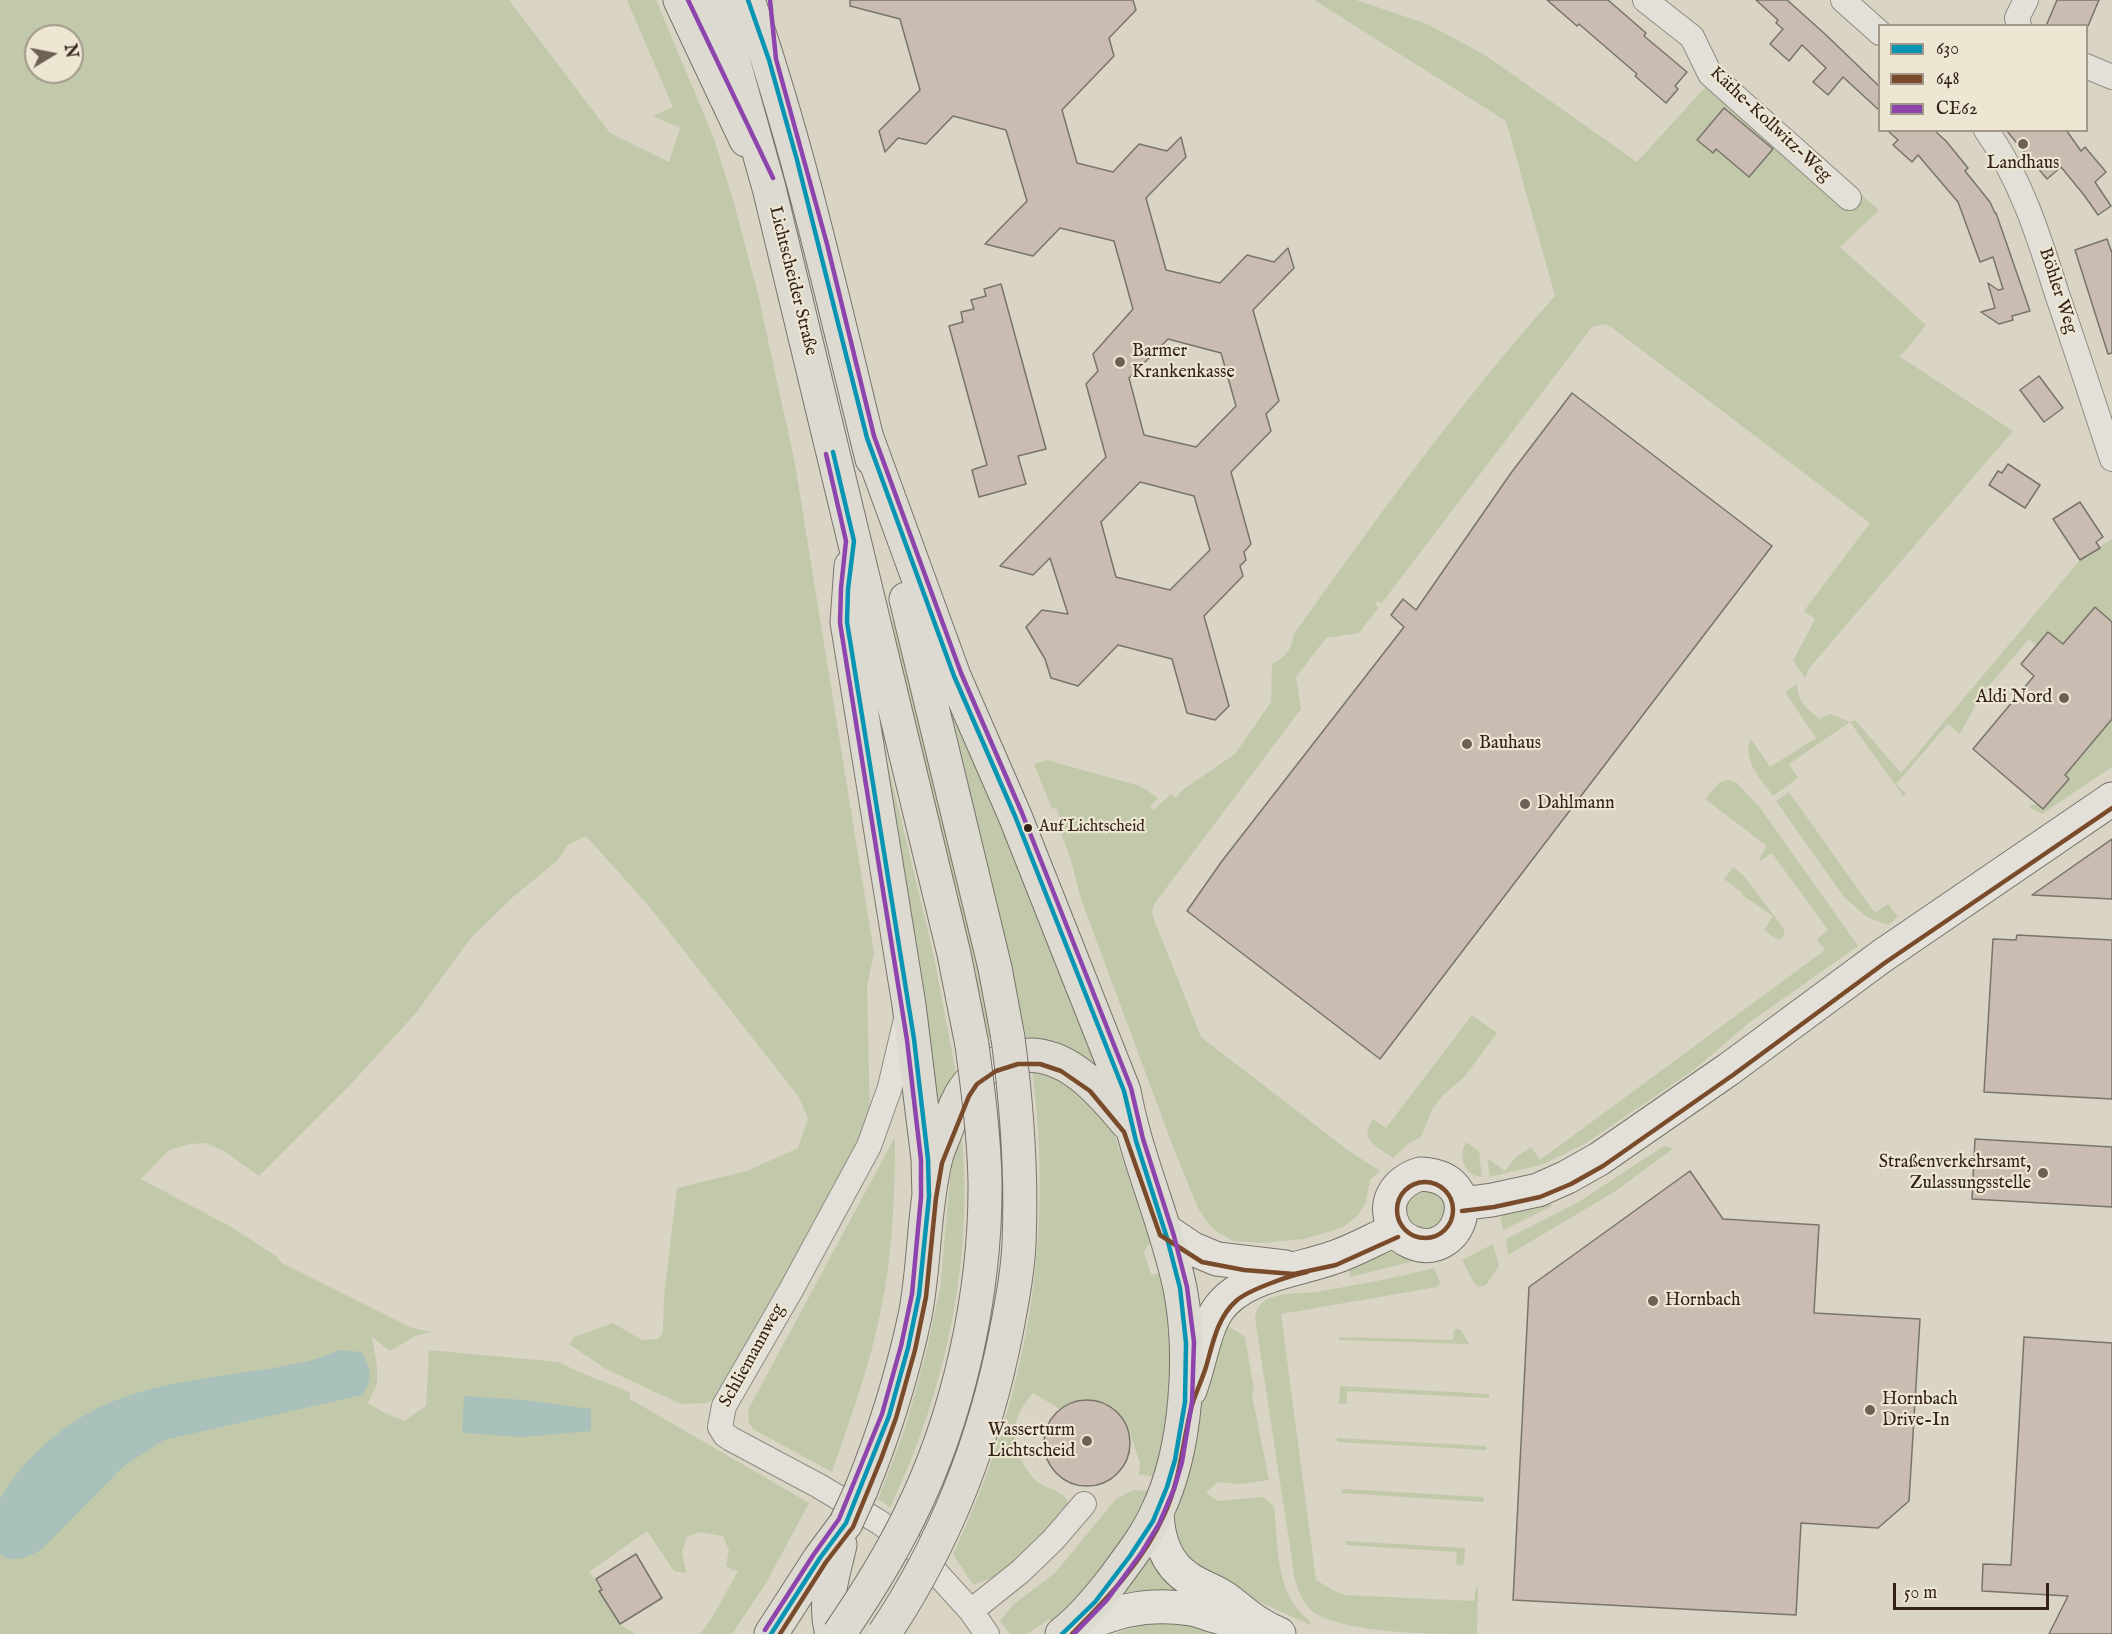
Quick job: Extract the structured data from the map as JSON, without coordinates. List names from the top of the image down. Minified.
{"streets":{"main road":["Lichtscheider Straße"],"street":["Käthe-Kollwitz-Weg","Böhler Weg","Schliemannweg"]},"places":["Landhaus","Barmer Krankenkasse","Aldi Nord","Bauhaus","Dahlmann","Auf Lichtscheid","Straßenverkehrsamt, Zulassungsstelle","Hornbach","Hornbach Drive-In","Wasserturm Lichtscheid"],"lines":["transit line 630","transit line CE62","transit line 648"],"legend":["630","648","CE62"],"scale_bar":"50 m","north":"right"}
